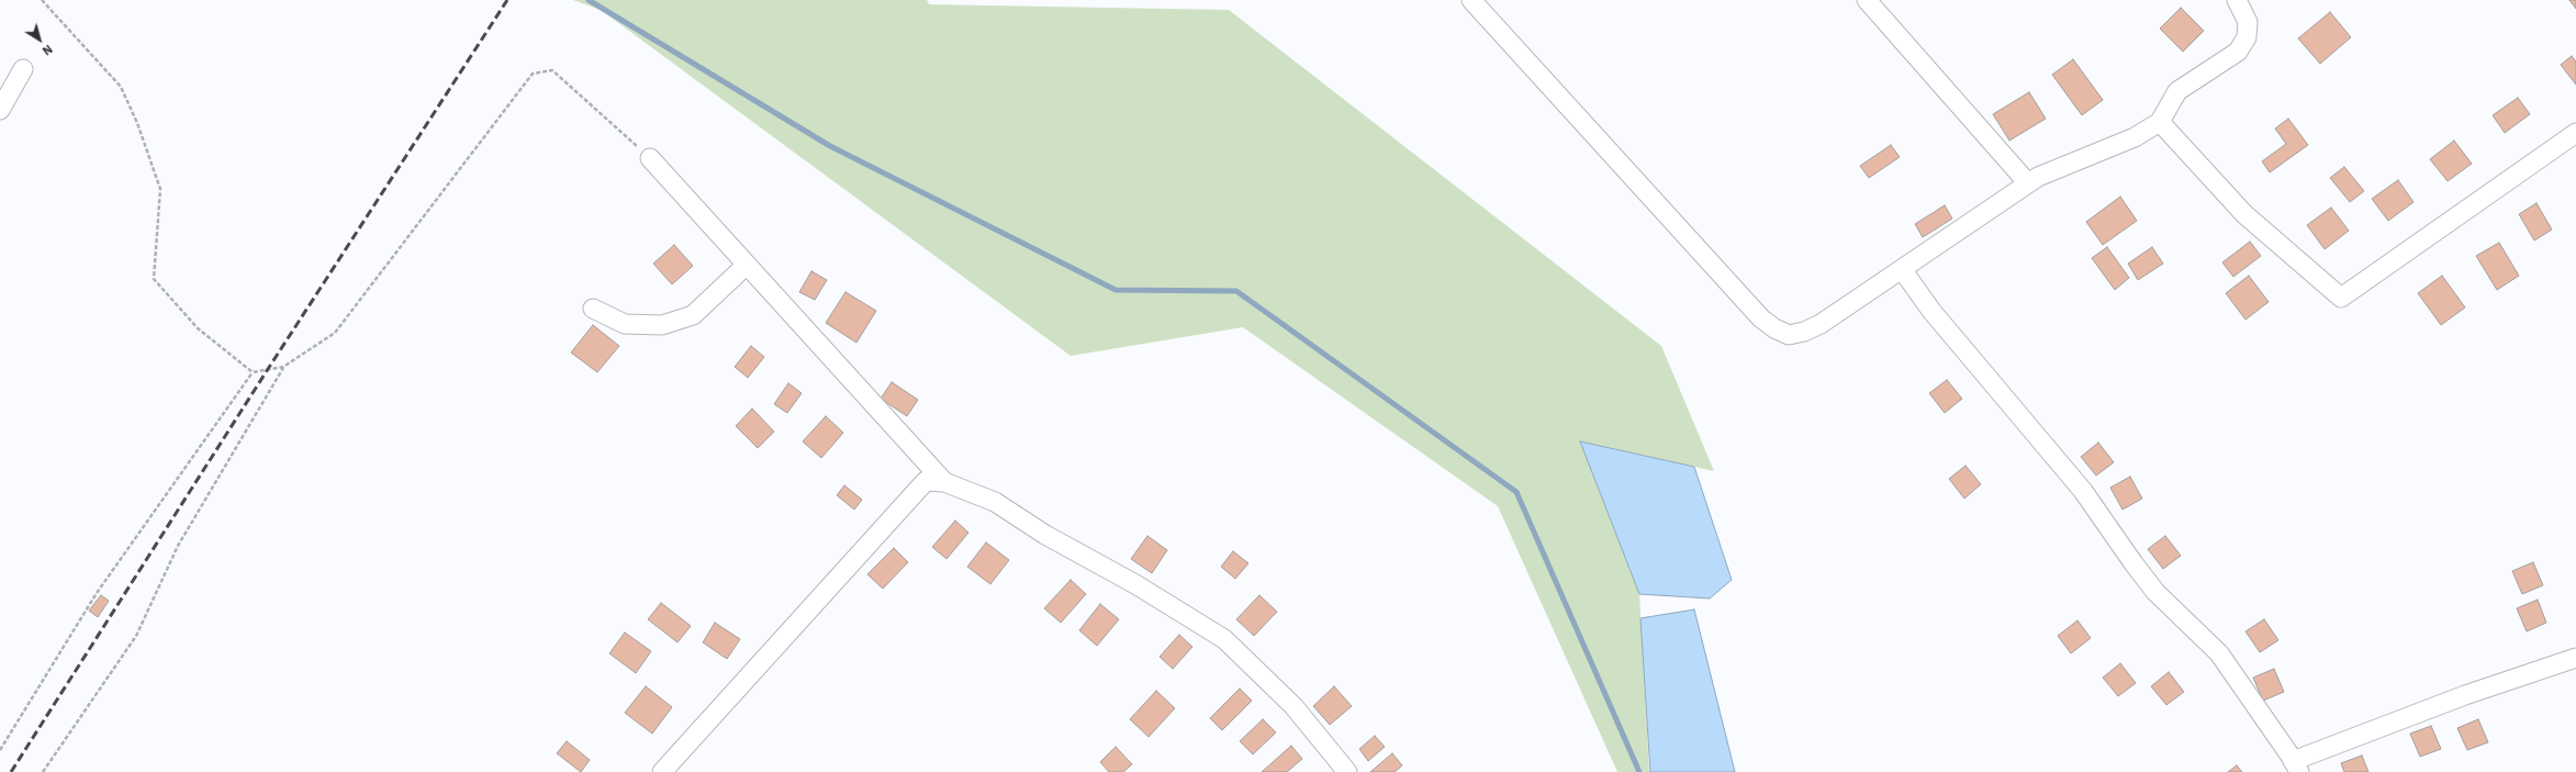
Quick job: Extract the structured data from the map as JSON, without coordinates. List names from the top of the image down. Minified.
{"north":"bottom right"}
